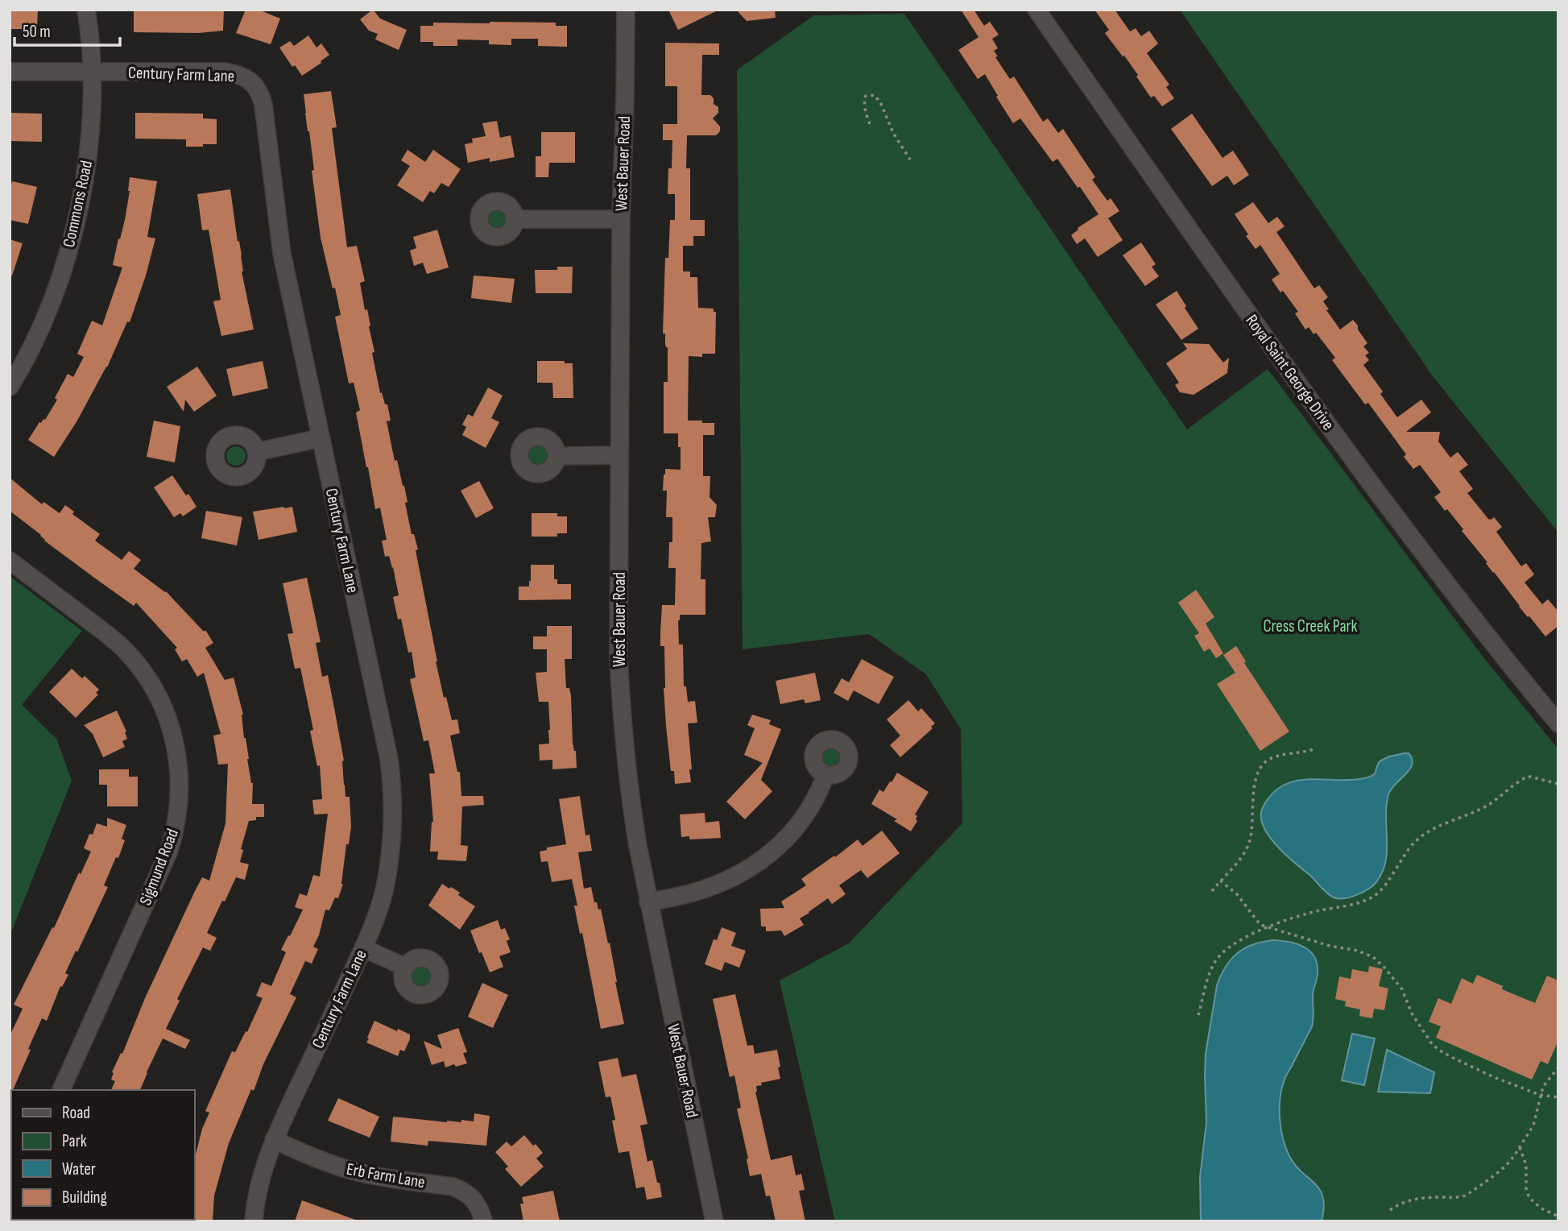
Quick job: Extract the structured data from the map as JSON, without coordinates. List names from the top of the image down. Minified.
{"streets":{"street":["Century Farm Lane","West Bauer Road","Commons Road","Royal Saint George Drive","Sigmund Road","Erb Farm Lane"]},"crossings":[["Century Farm Lane","Commons Road"],["Century Farm Lane","Erb Farm Lane"]],"parks":["Cress Creek Park"],"legend":["Road","Park","Water","Building"],"scale_bar":"50 m"}
